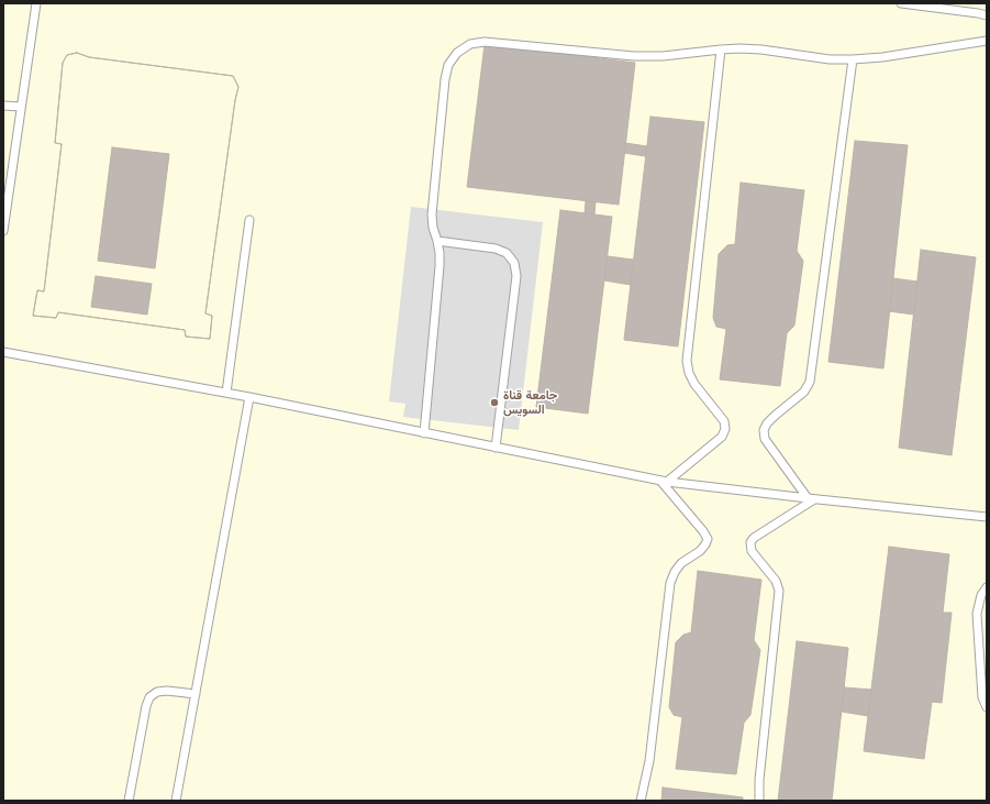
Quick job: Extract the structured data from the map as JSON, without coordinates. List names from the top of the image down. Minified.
{"places":["جامعة قناة السويس"]}
